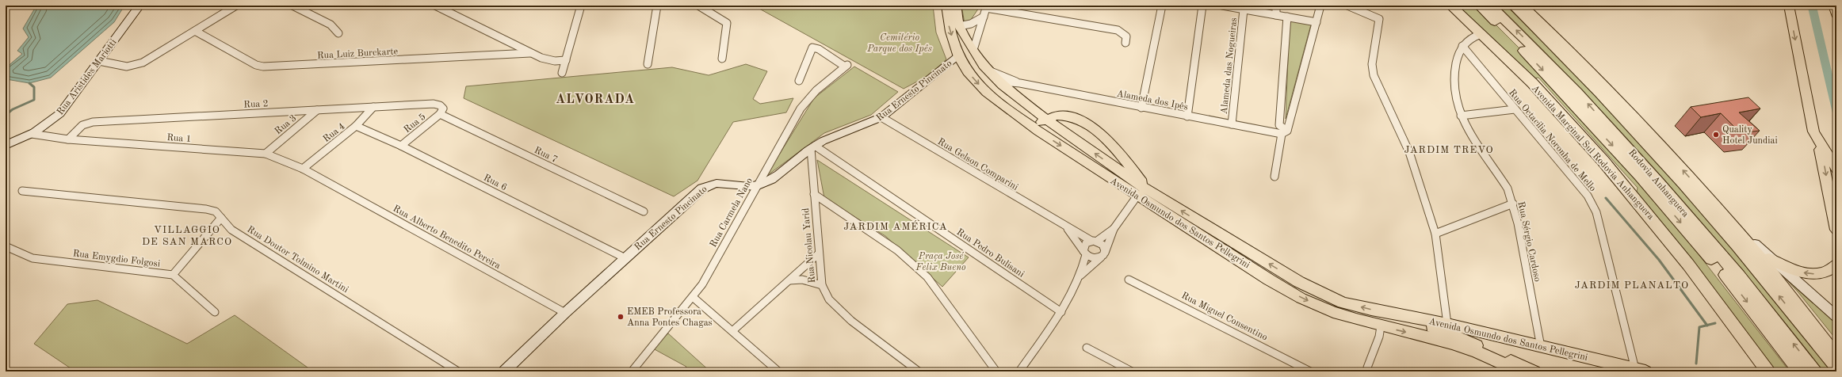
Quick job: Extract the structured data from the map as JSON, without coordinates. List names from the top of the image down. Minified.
{"streets":{"highway":["Avenida Marginal Sul Rodovia Anhanguera","Rodovia Anhanguera"],"main road":["Avenida Osmundo dos Santos Pellegrini"],"street":["Rua Luiz Burckarte","Alameda das Nogueiras","Rua Aristides Mariotti","Rua Ernesto Pincinato","Alameda dos Ipês","Rua 2","Rua 5","Rua 3","Rua 4","Rua 1","Rua Octacilia Noronha de Mello","Rua 7","Rua Gelson Comparini","Rua 6","Rua Carmela Nano","Rua Alberto Benedito Pereira","Rua Sérgio Cardoso","Rua Nicolau Yarid","Rua Pedro Bulisani","Rua Emygdio Folgosi","Rua Doutor Tolmino Martini","Rua Miguel Consentino"]},"crossings":[["Alameda das Nogueiras","Alameda dos Ipês"],["Rua Aristides Mariotti","Rua 1"],["Rua Ernesto Pincinato","Rua Gelson Comparini"],["Rua Ernesto Pincinato","Rua 6"],["Rua Ernesto Pincinato","Rua Carmela Nano"],["Rua Ernesto Pincinato","Avenida Osmundo dos Santos Pellegrini"],["Rua Ernesto Pincinato","Rua Alberto Benedito Pereira"],["Rua Ernesto Pincinato","Rua Nicolau Yarid"],["Rua Ernesto Pincinato","Rua Pedro Bulisani"],["Alameda dos Ipês","Avenida Osmundo dos Santos Pellegrini"],["Rua 2","Rua 5"],["Rua 2","Rua 3"],["Rua 2","Rua 4"],["Rua 2","Rua 1"],["Rua 2","Rua 7"],["Rua 5","Rua 7"],["Rua 5","Rua 6"],["Rua 3","Rua 1"],["Rua 4","Rua 1"],["Rua 4","Rua 6"],["Rua 1","Rua Alberto Benedito Pereira"],["Rua Octacilia Noronha de Mello","Avenida Osmundo dos Santos Pellegrini"],["Rua Octacilia Noronha de Mello","Rua Sérgio Cardoso"],["Avenida Marginal Sul Rodovia Anhanguera","Rua Sérgio Cardoso"],["Avenida Osmundo dos Santos Pellegrini","Rua Sérgio Cardoso"],["Rua Nicolau Yarid","Rua Pedro Bulisani"]],"districts":["ALVORADA","JARDIM TREVO","JARDIM AMÉRICA","VILLAGGIO DE SAN MARCO","JARDIM PLANALTO"],"parks":["Cemitério Parque dos Ipês","Praça José Felix Bueno"],"places":["Quality Hotel Jundiai","EMEB Professora Anna Pontes Chagas"]}
